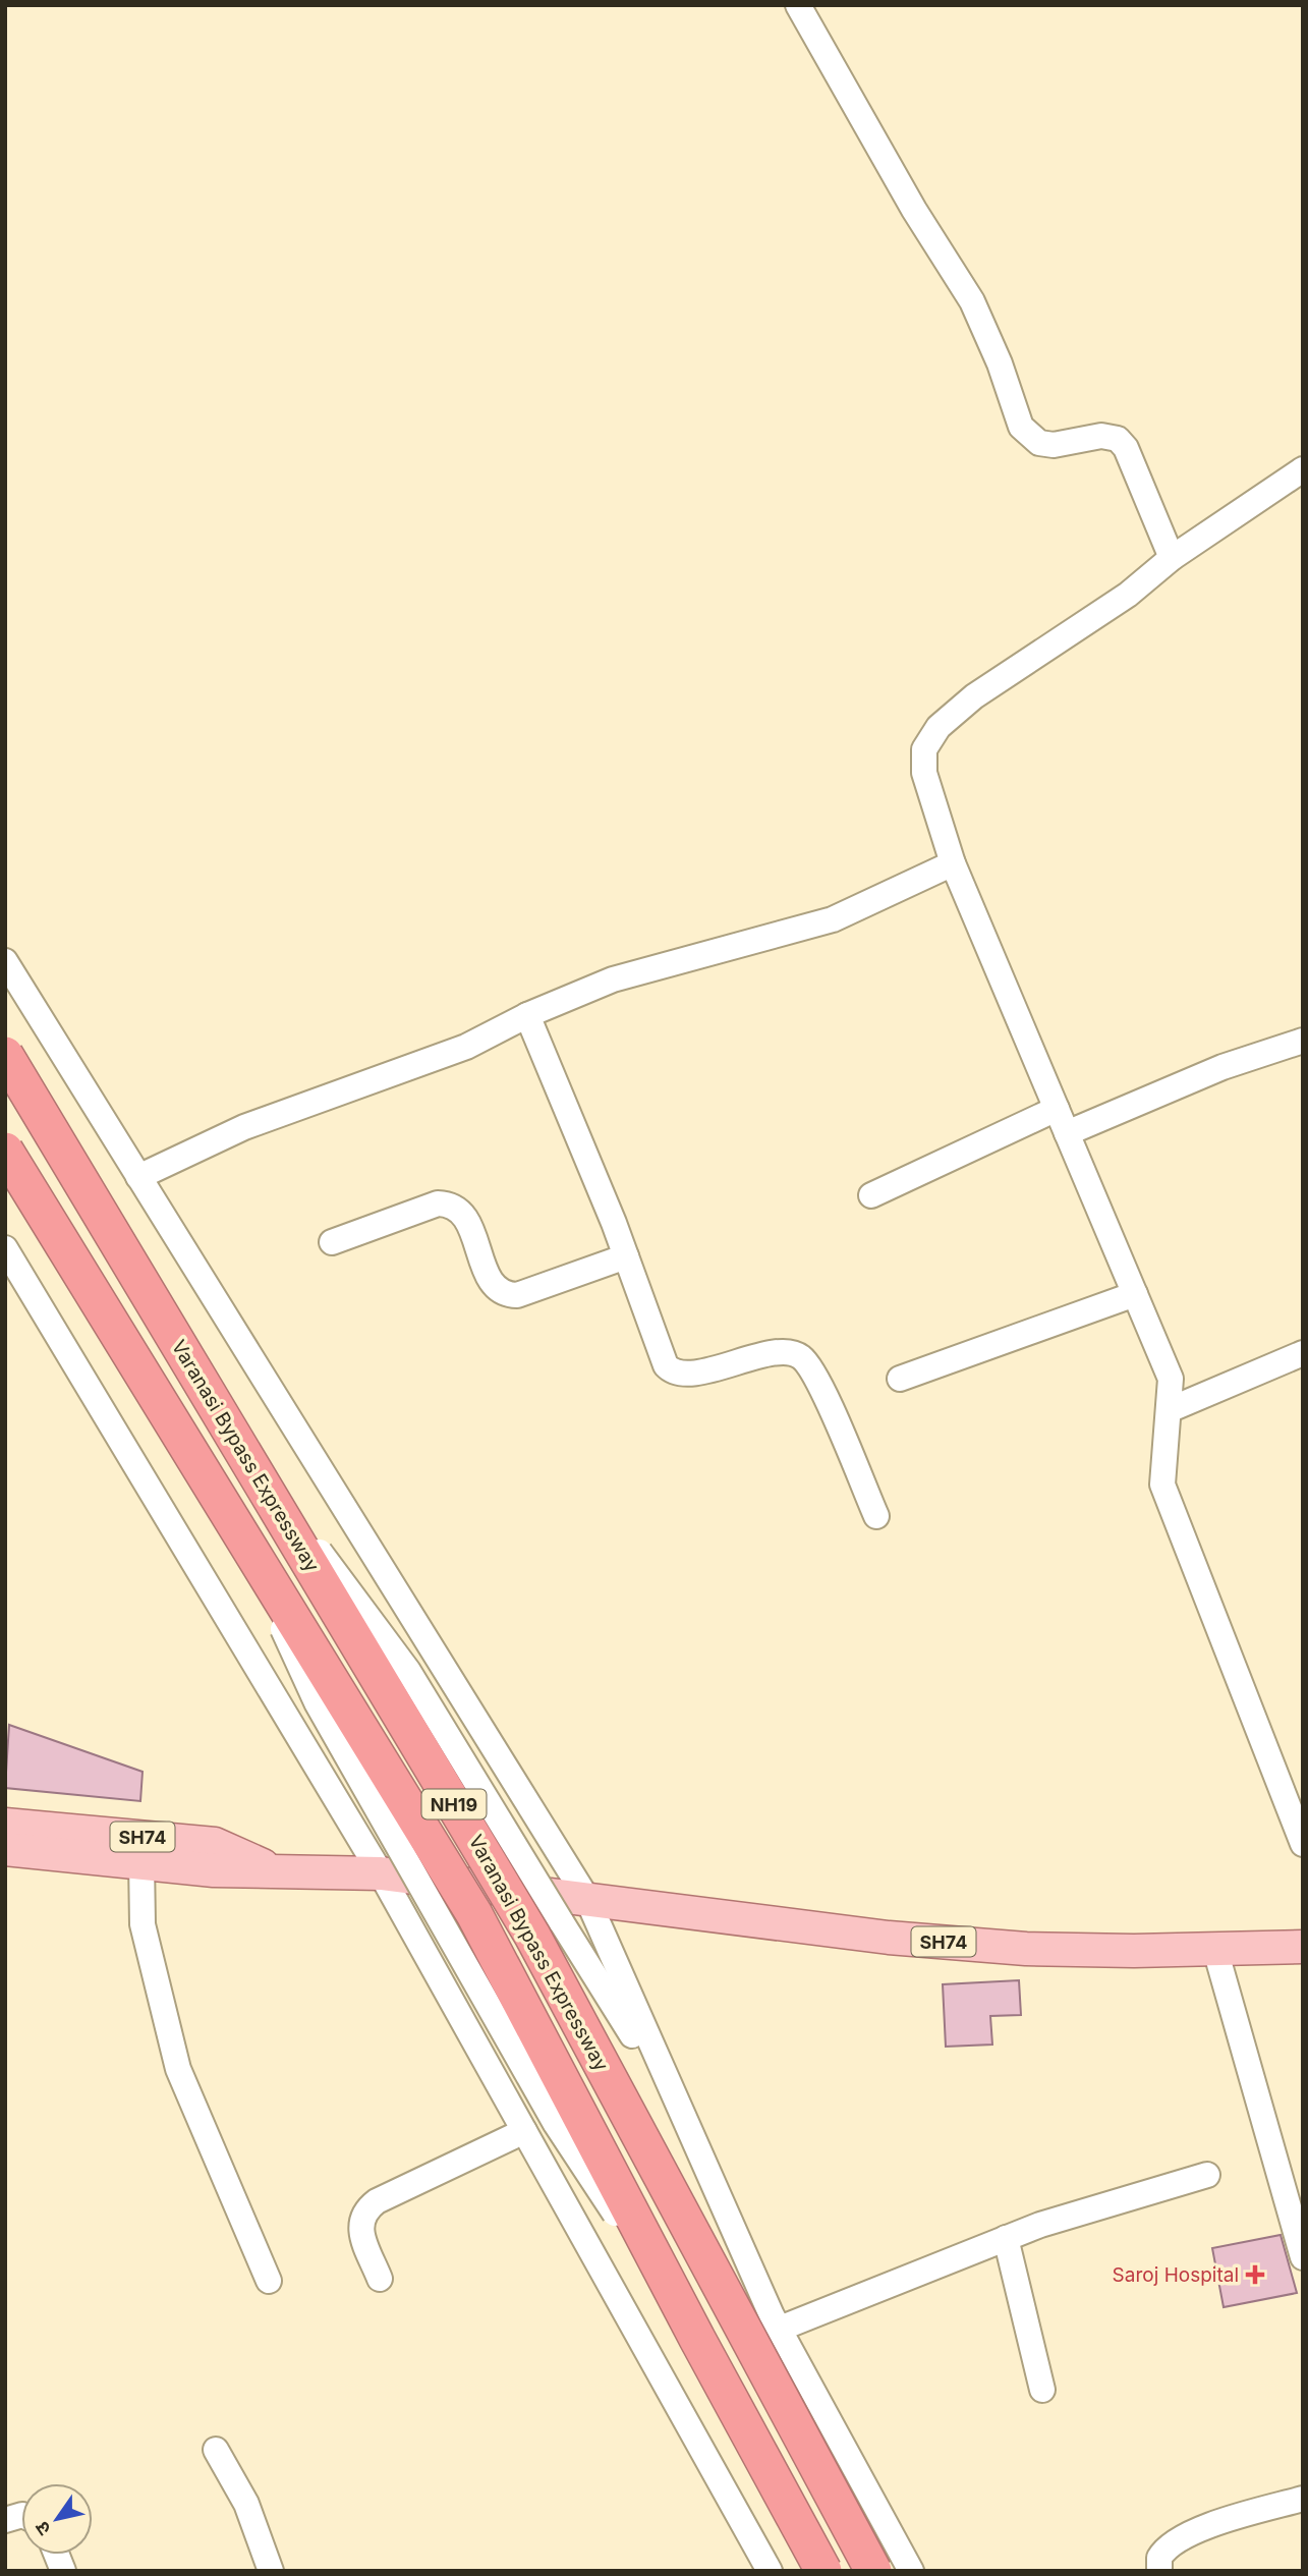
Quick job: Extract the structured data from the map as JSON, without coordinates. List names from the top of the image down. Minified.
{"streets":{"highway":["Varanasi Bypass Expressway","NH19"],"main road":["SH74"]},"places":{"health":["Saroj Hospital"]},"north":"bottom left"}
